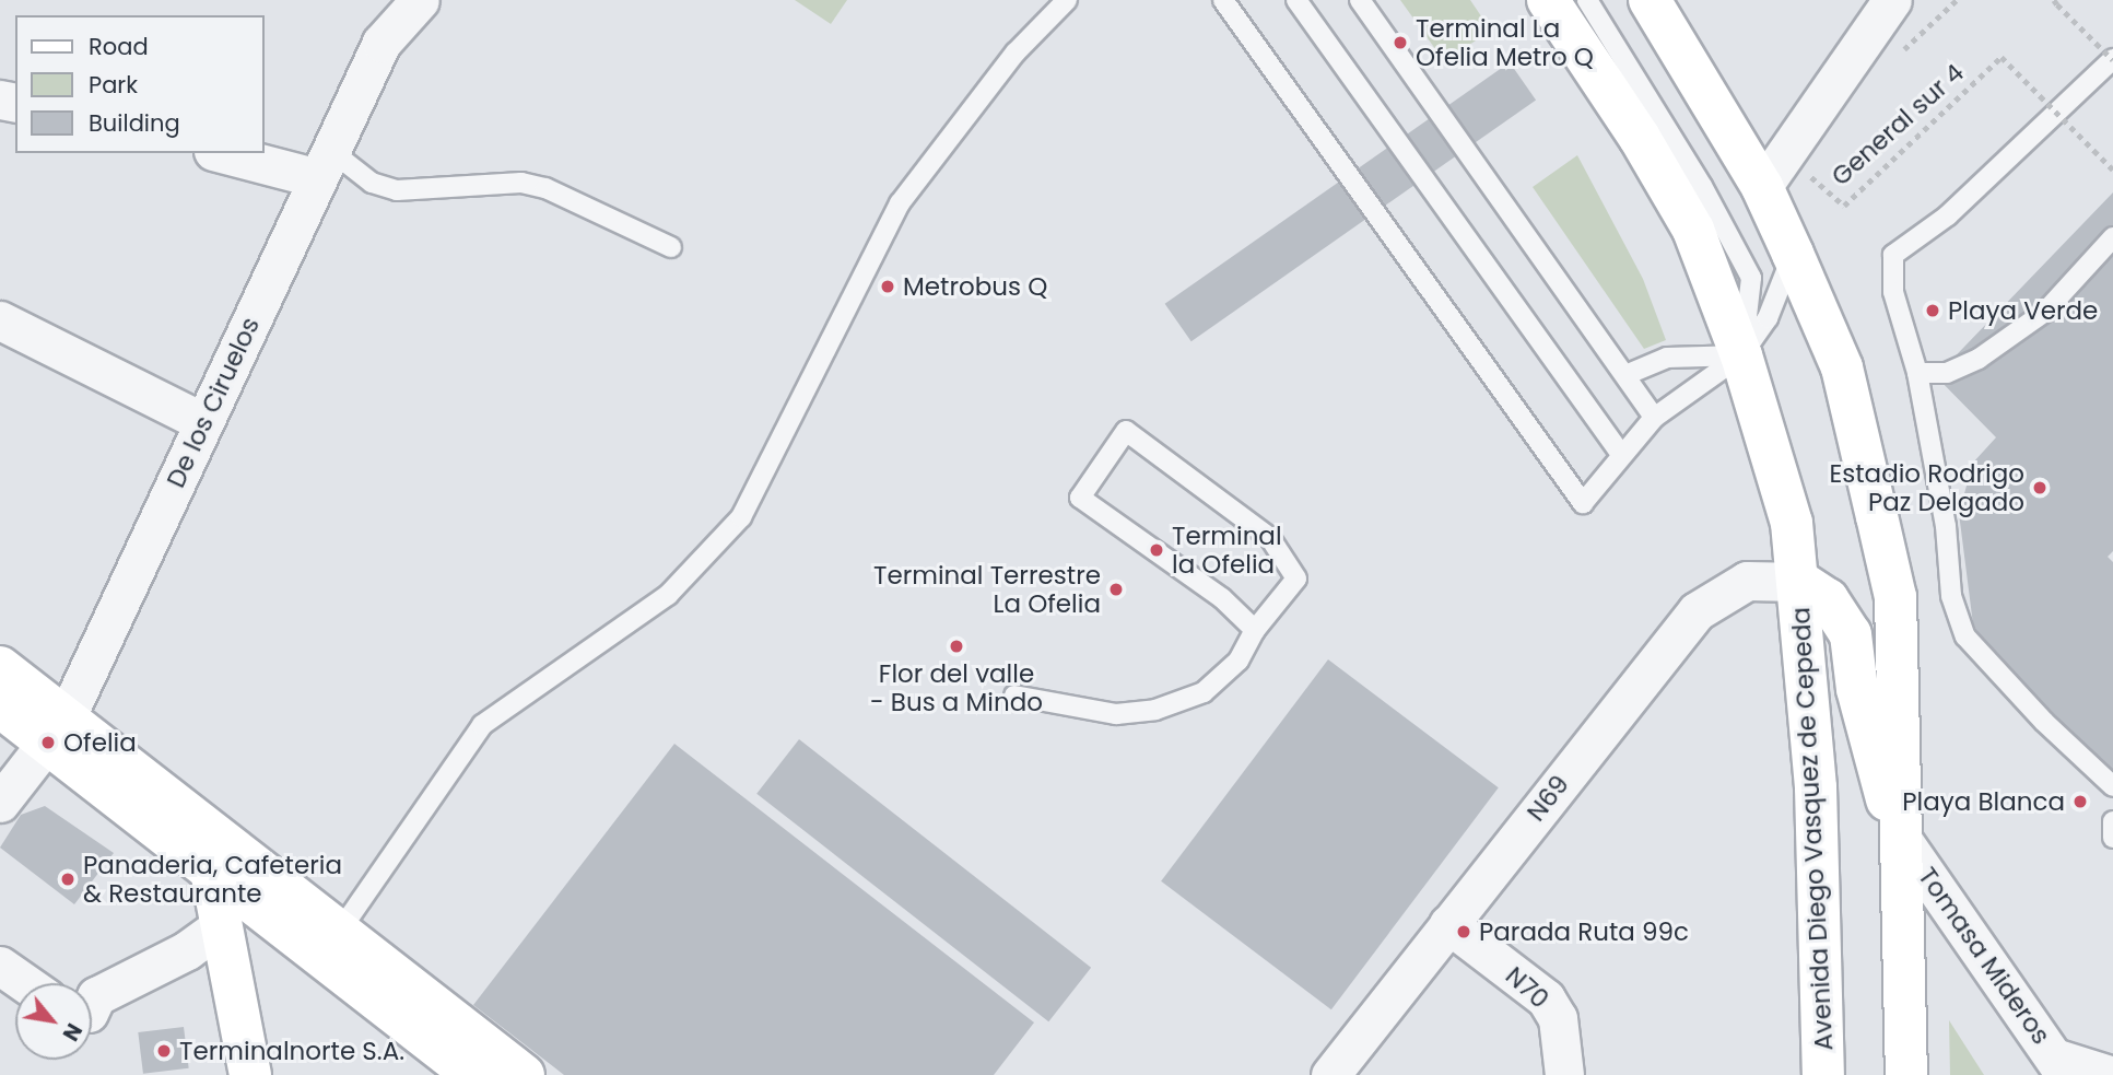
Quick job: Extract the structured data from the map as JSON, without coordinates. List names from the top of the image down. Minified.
{"streets":{"main road":["Avenida Diego Vasquez de Cepeda"],"street":["De los Ciruelos","N69","Tomasa Mideros","N70"],"path":["General sur 4"]},"crossings":[["N69","Avenida Diego Vasquez de Cepeda"],["N69","N70"]],"places":["Terminal La Ofelia Metro Q","Metrobus Q","Playa Verde","Estadio Rodrigo Paz Delgado","Terminal la Ofelia","Terminal Terrestre La Ofelia","Flor del valle - Bus a Mindo","Ofelia","Playa Blanca","Panaderia, Cafeteria & Restaurante","Parada Ruta 99c","Terminalnorte S.A."],"legend":["Road","Park","Building"],"north":"bottom right"}
